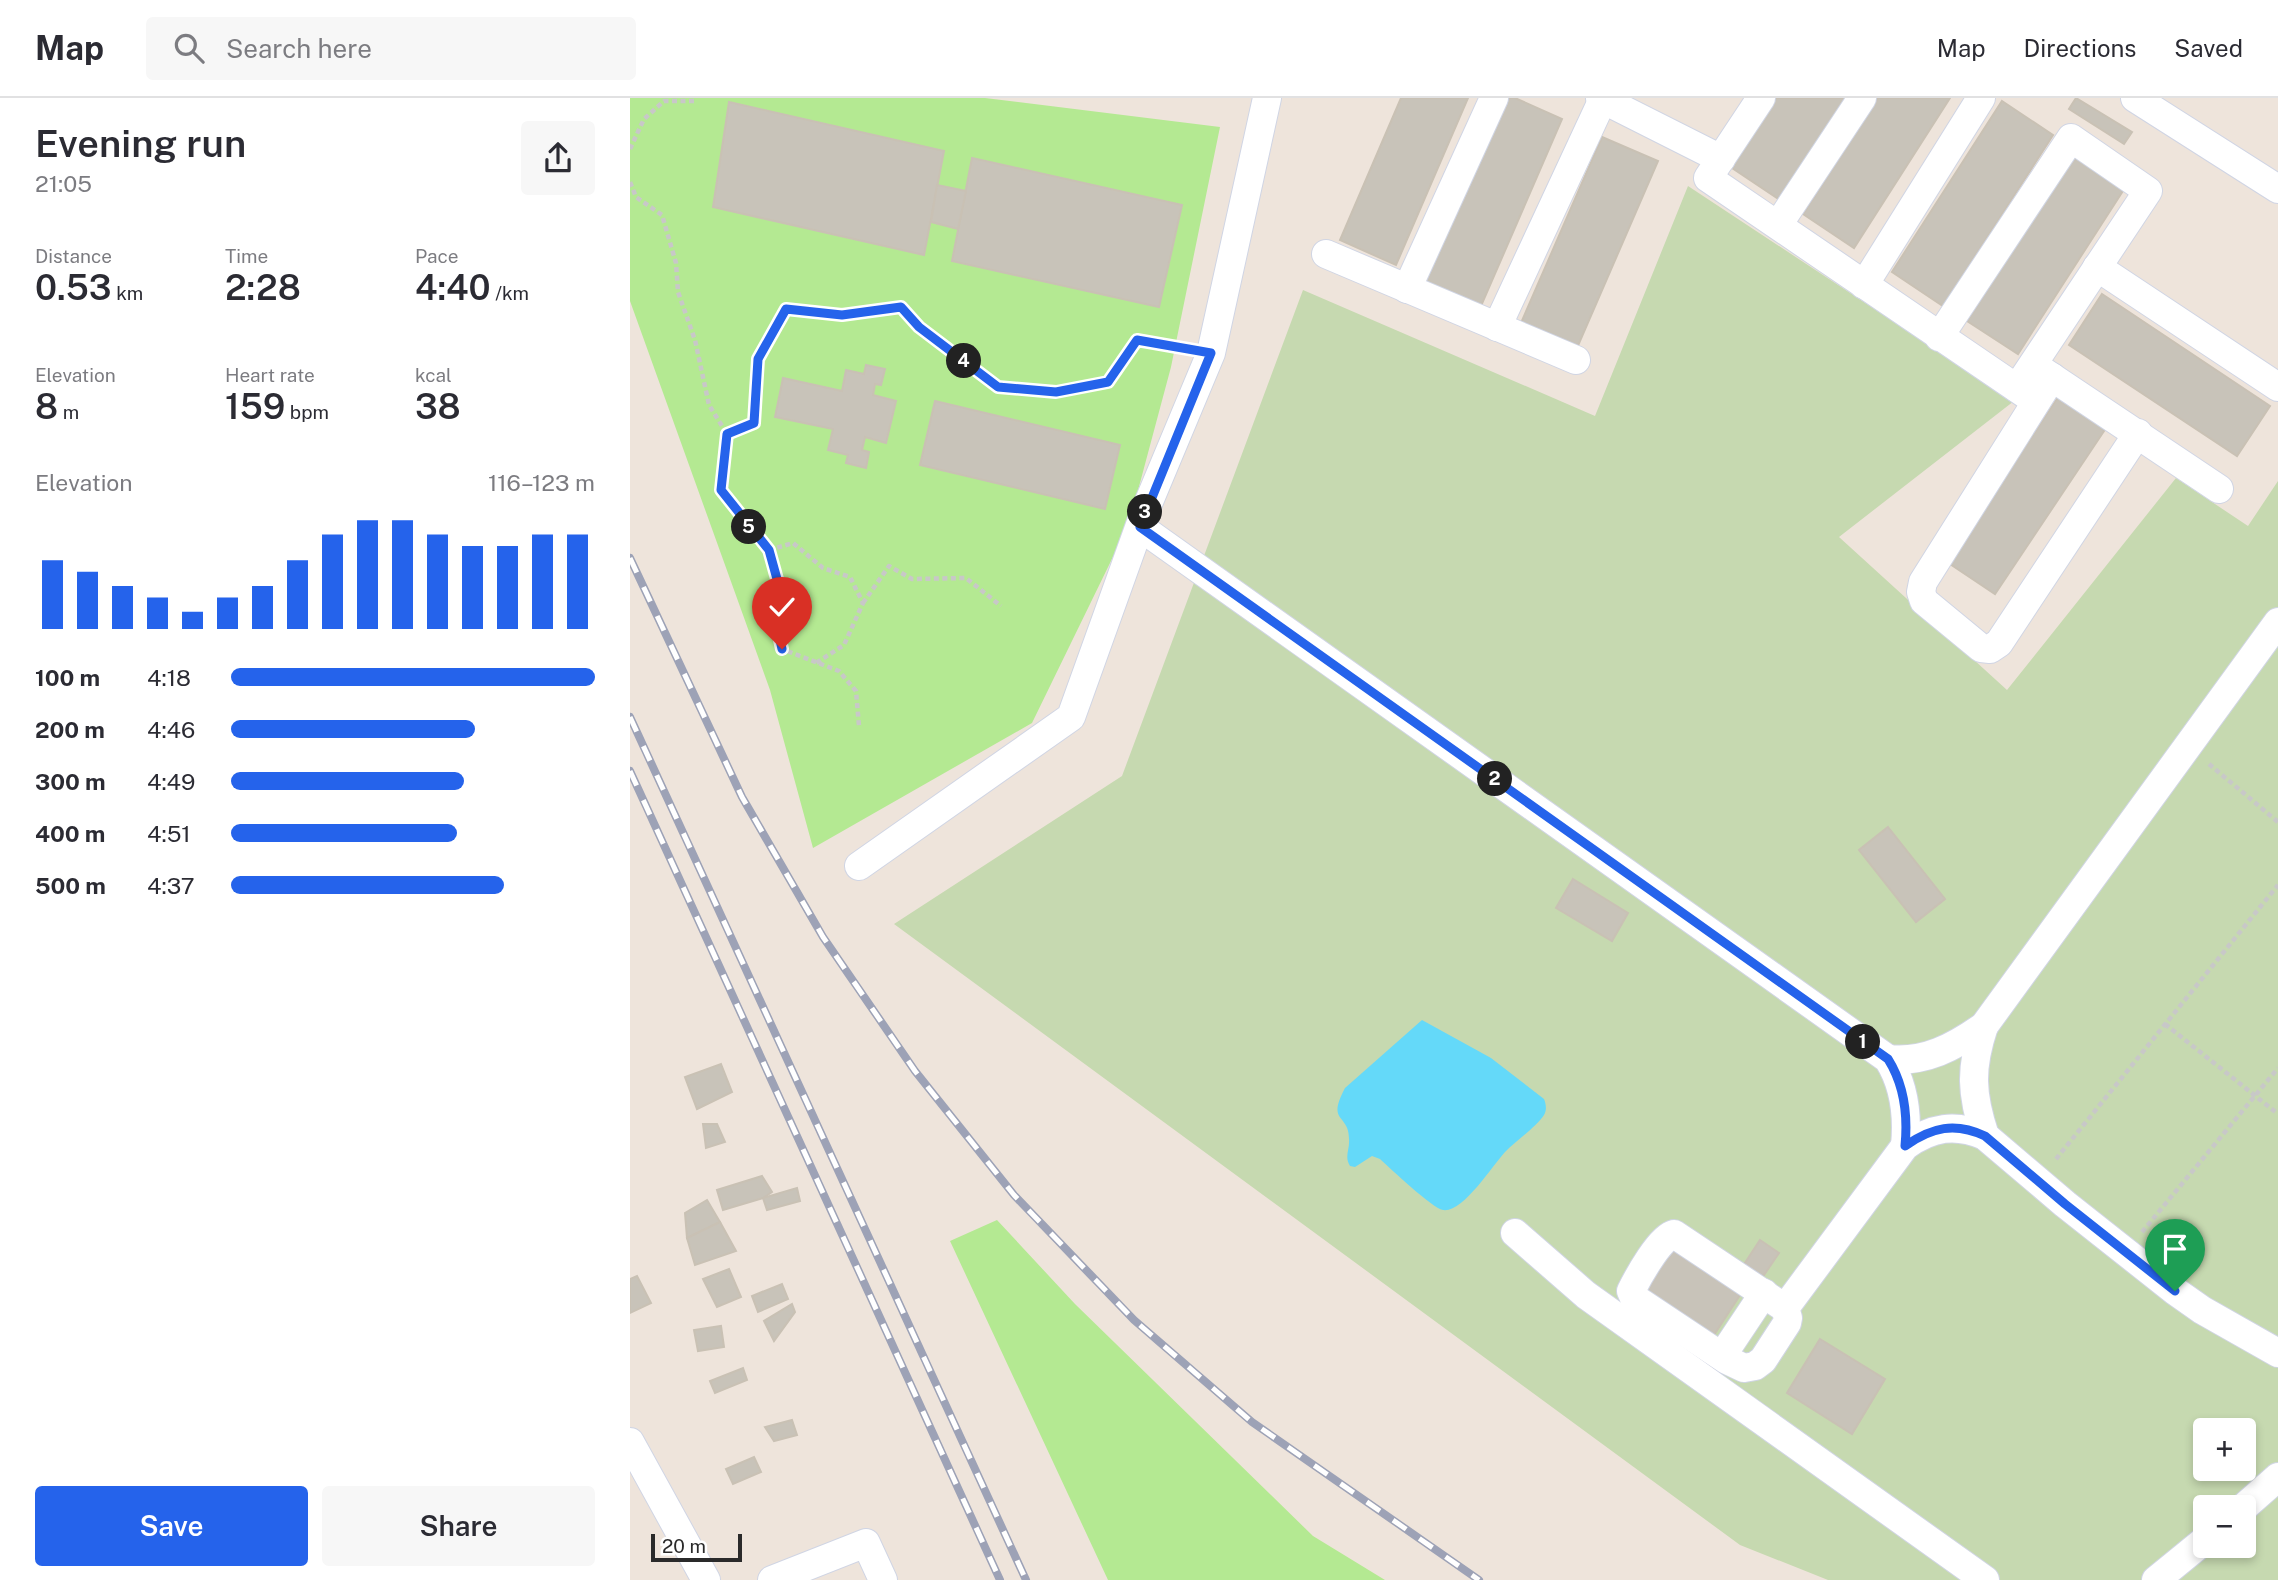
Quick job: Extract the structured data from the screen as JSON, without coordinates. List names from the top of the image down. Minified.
{"scale_bar":"20 m","page":{"header":"Map","search":"Search here","nav":["Map","Directions","Saved"],"heading":["Evening run","21:05"],"stats":[["Distance","0.53 km"],["Time","2:28"],["Pace","4:40 /km"],["Elevation","8 m"],["Heart rate","159 bpm"],["kcal","38"]],"pins":["4","3","5","2","1"],"chart":["Elevation","116–123 m"],"list":[{"name":"100 m","note":"4:18"},{"name":"200 m","note":"4:46"},{"name":"300 m","note":"4:49"},{"name":"400 m","note":"4:51"},{"name":"500 m","note":"4:37"}],"map_buttons":["+","−"],"buttons":["Save","Share"],"scale":"20 m"}}
